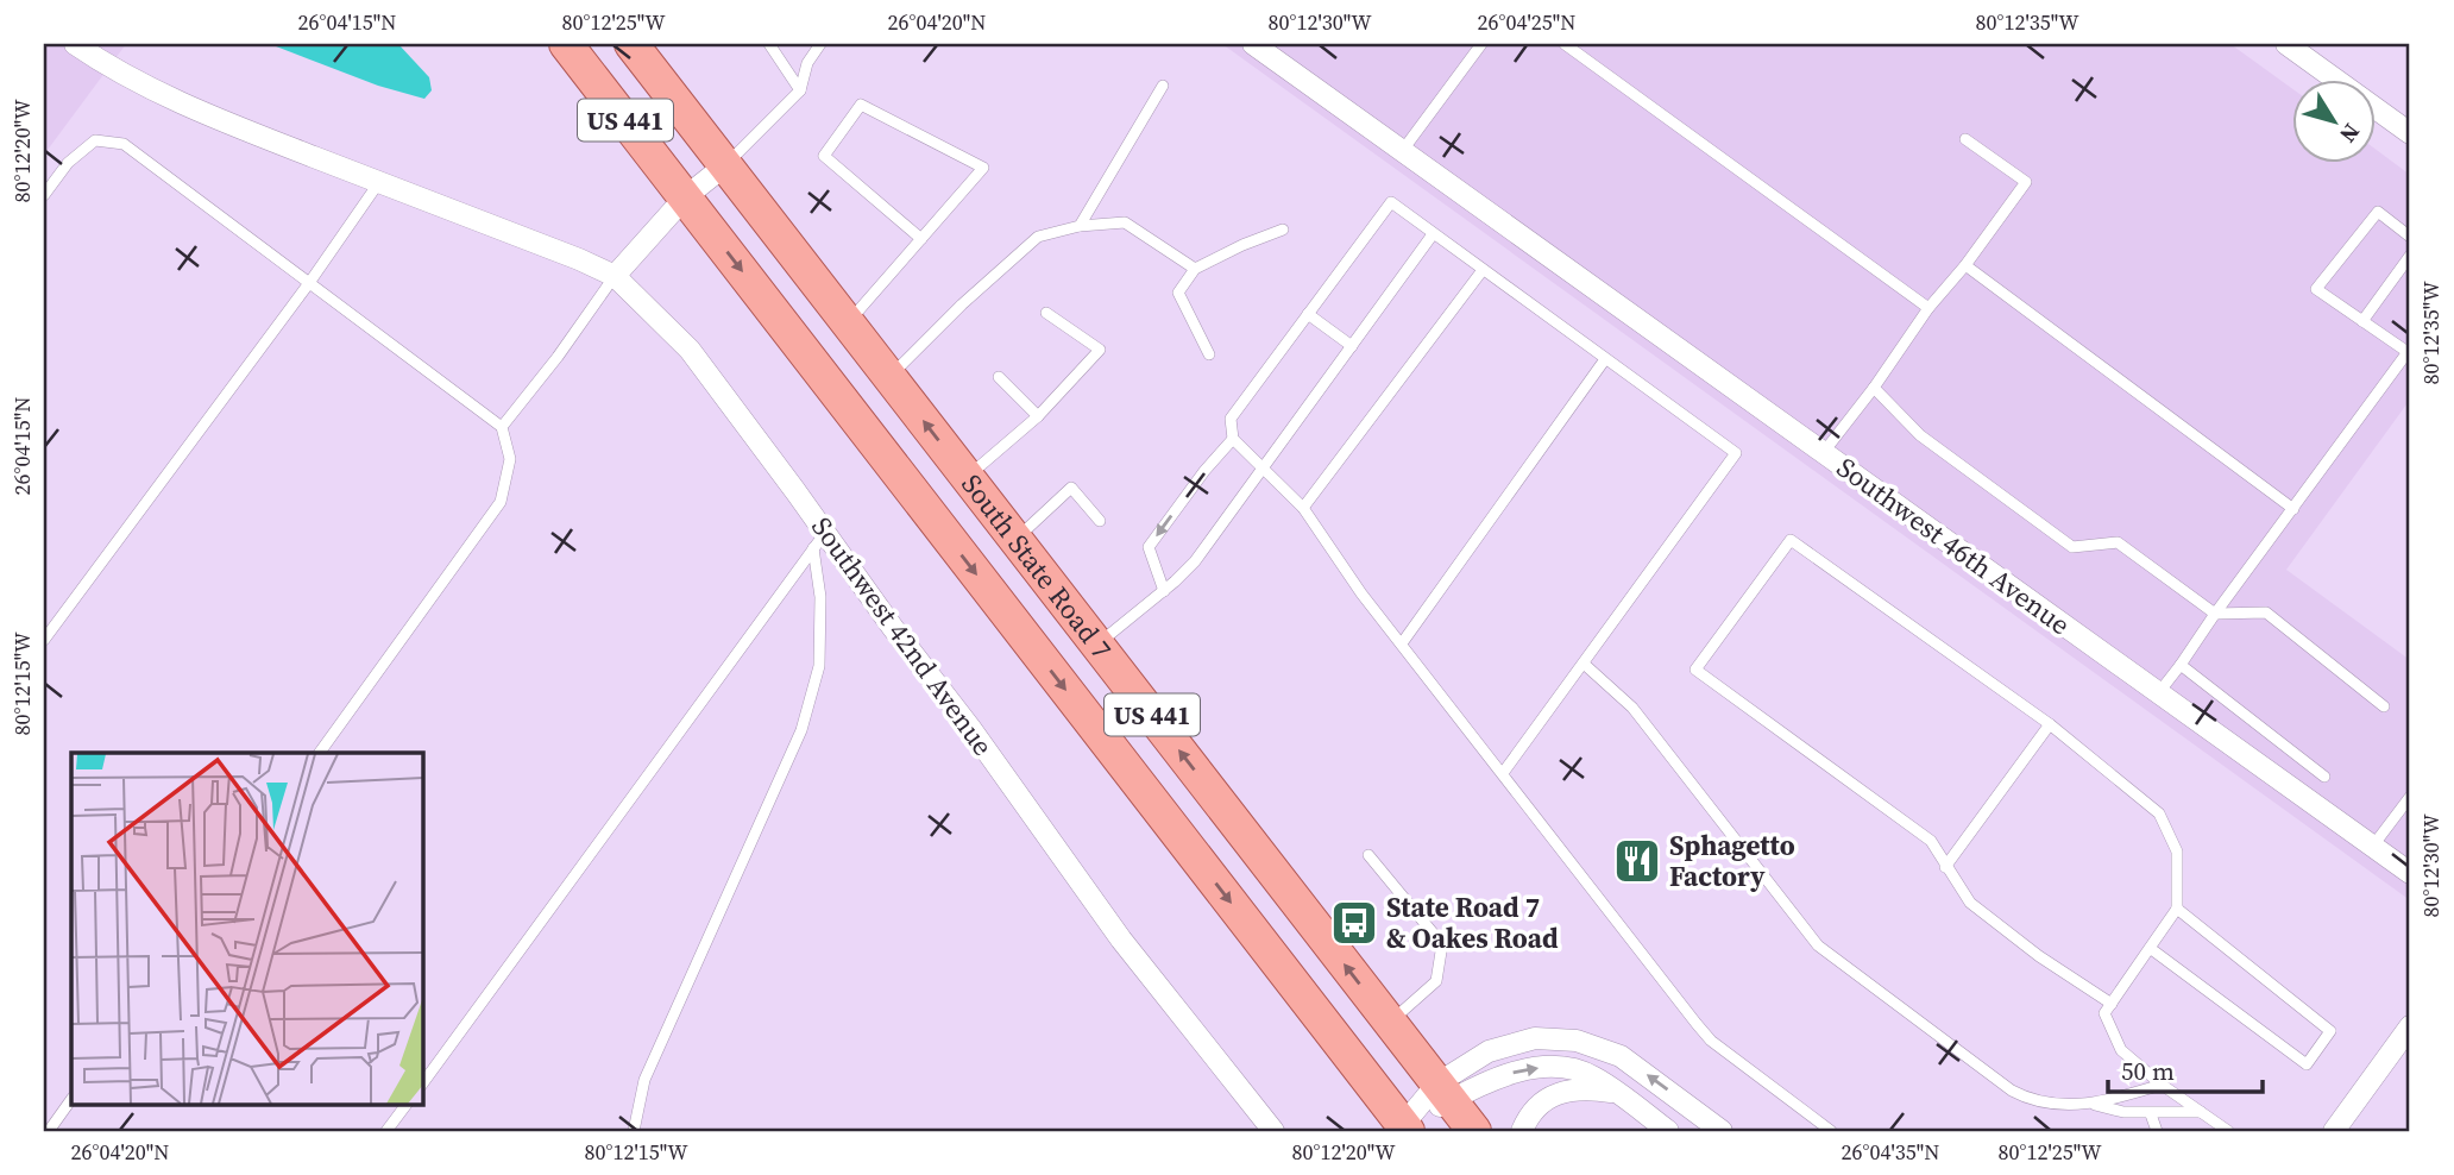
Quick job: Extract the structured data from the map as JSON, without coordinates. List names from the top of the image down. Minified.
{"streets":{"main road":["US 441","South State Road 7"],"street":["Southwest 46th Avenue","Southwest 42nd Avenue"]},"places":{"restaurant":["Sphagetto Factory"],"bus stop":["State Road 7 & Oakes Road"]},"scale_bar":"50 m","north":"bottom right","coordinates":["26°04'15\"N","80°12'25\"W","26°04'20\"N","80°12'30\"W","26°04'25\"N","80°12'35\"W","80°12'20\"W","80°12'15\"W","26°04'35\"N"]}
